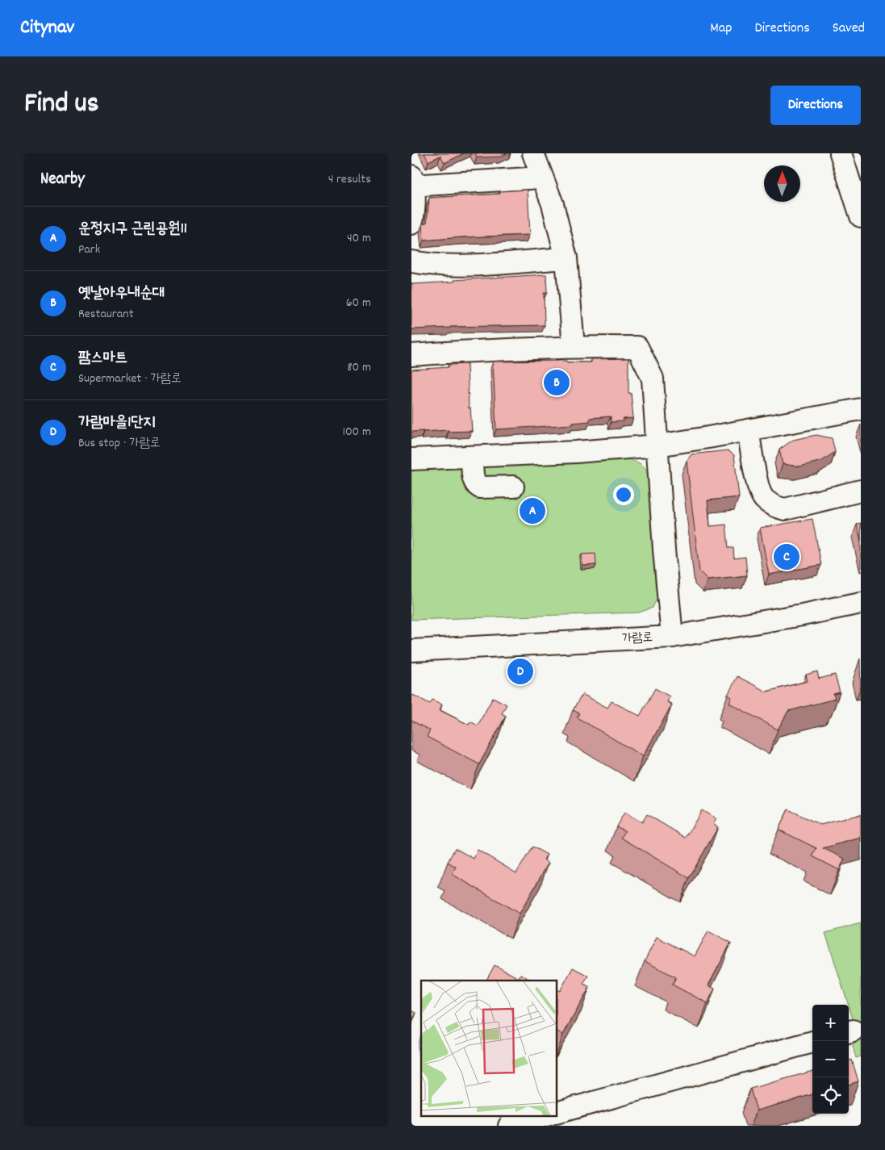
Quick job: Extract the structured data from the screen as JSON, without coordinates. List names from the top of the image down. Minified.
{"streets":{"street":["가람로"]},"north":"top","page":{"header":"Citynav","nav":["Map","Directions","Saved"],"title":"Find us","buttons":"Directions","heading":["Nearby","4 results"],"list":[{"mark":"A","name":"운정지구 근린공원11","note":"Park","value":"40 m"},{"mark":"B","name":"옛날아우내순대","note":"Restaurant","value":"60 m"},{"mark":"C","name":"팜스마트","note":"Supermarket · 가람로","value":"80 m"},{"mark":"D","name":"가람마을1단지","note":"Bus stop · 가람로","value":"100 m"}],"pins":["B","A","C","D"],"map_buttons":["+","−"]}}
